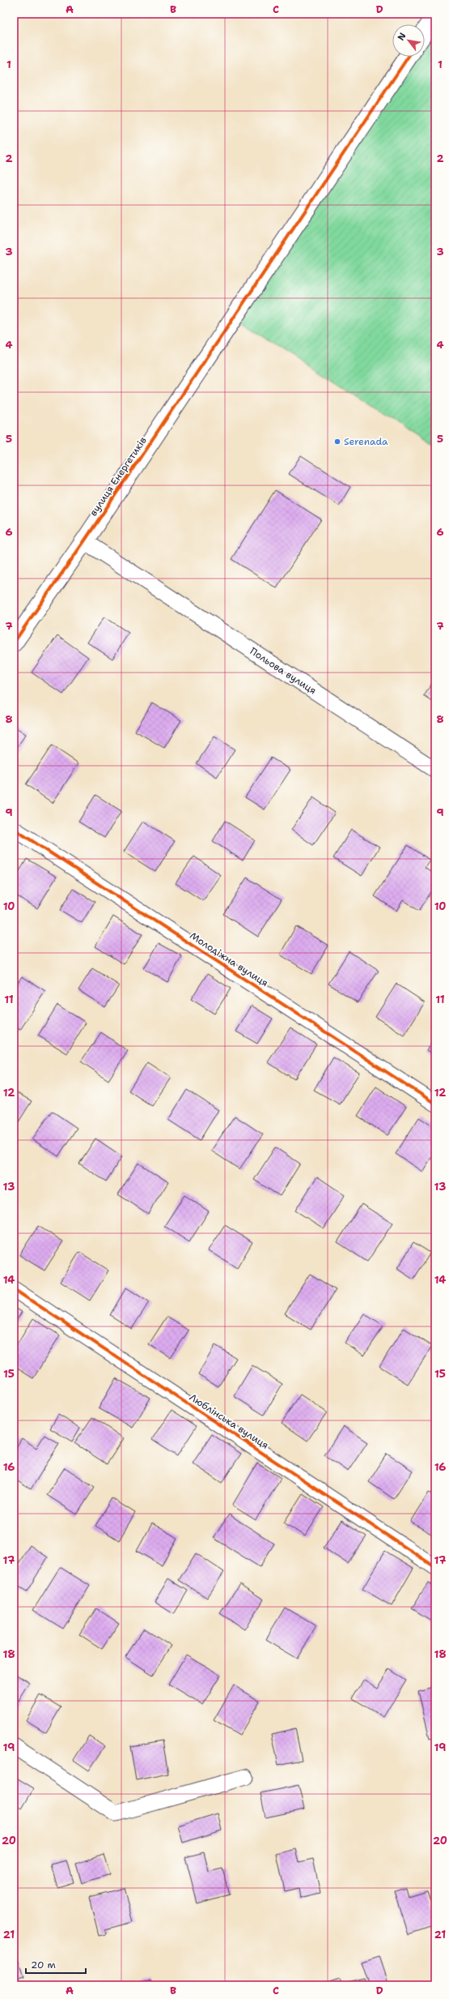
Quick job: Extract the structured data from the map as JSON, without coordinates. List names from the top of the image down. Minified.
{"streets":{"street":["вулиця Енергетиків","Польова вулиця","Молодіжна вулиця","Люблінська вулиця"]},"crossings":[["вулиця Енергетиків","Польова вулиця"]],"places":["Serenada"],"scale_bar":"20 m","north":"top left","grid":{"columns":["A","B","C","D"],"rows":["1","2","3","4","5","6","7","8","9","10","11","12","13","14","15","16","17","18","19","20","21"]}}
